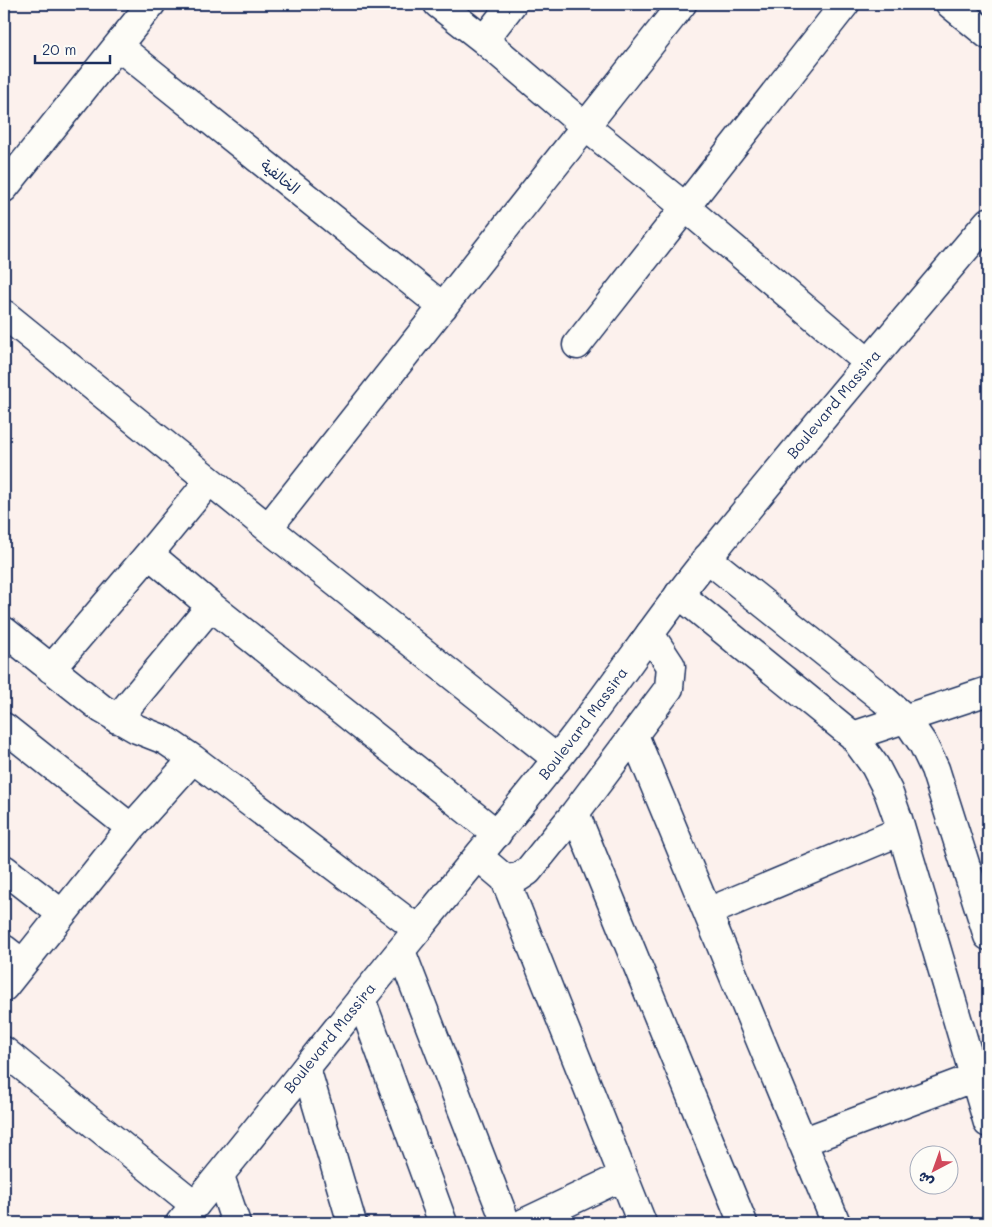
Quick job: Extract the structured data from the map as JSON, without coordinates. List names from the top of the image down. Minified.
{"streets":{"street":["الخالفية","Boulevard Massira"]},"scale_bar":"20 m","north":"bottom left"}
